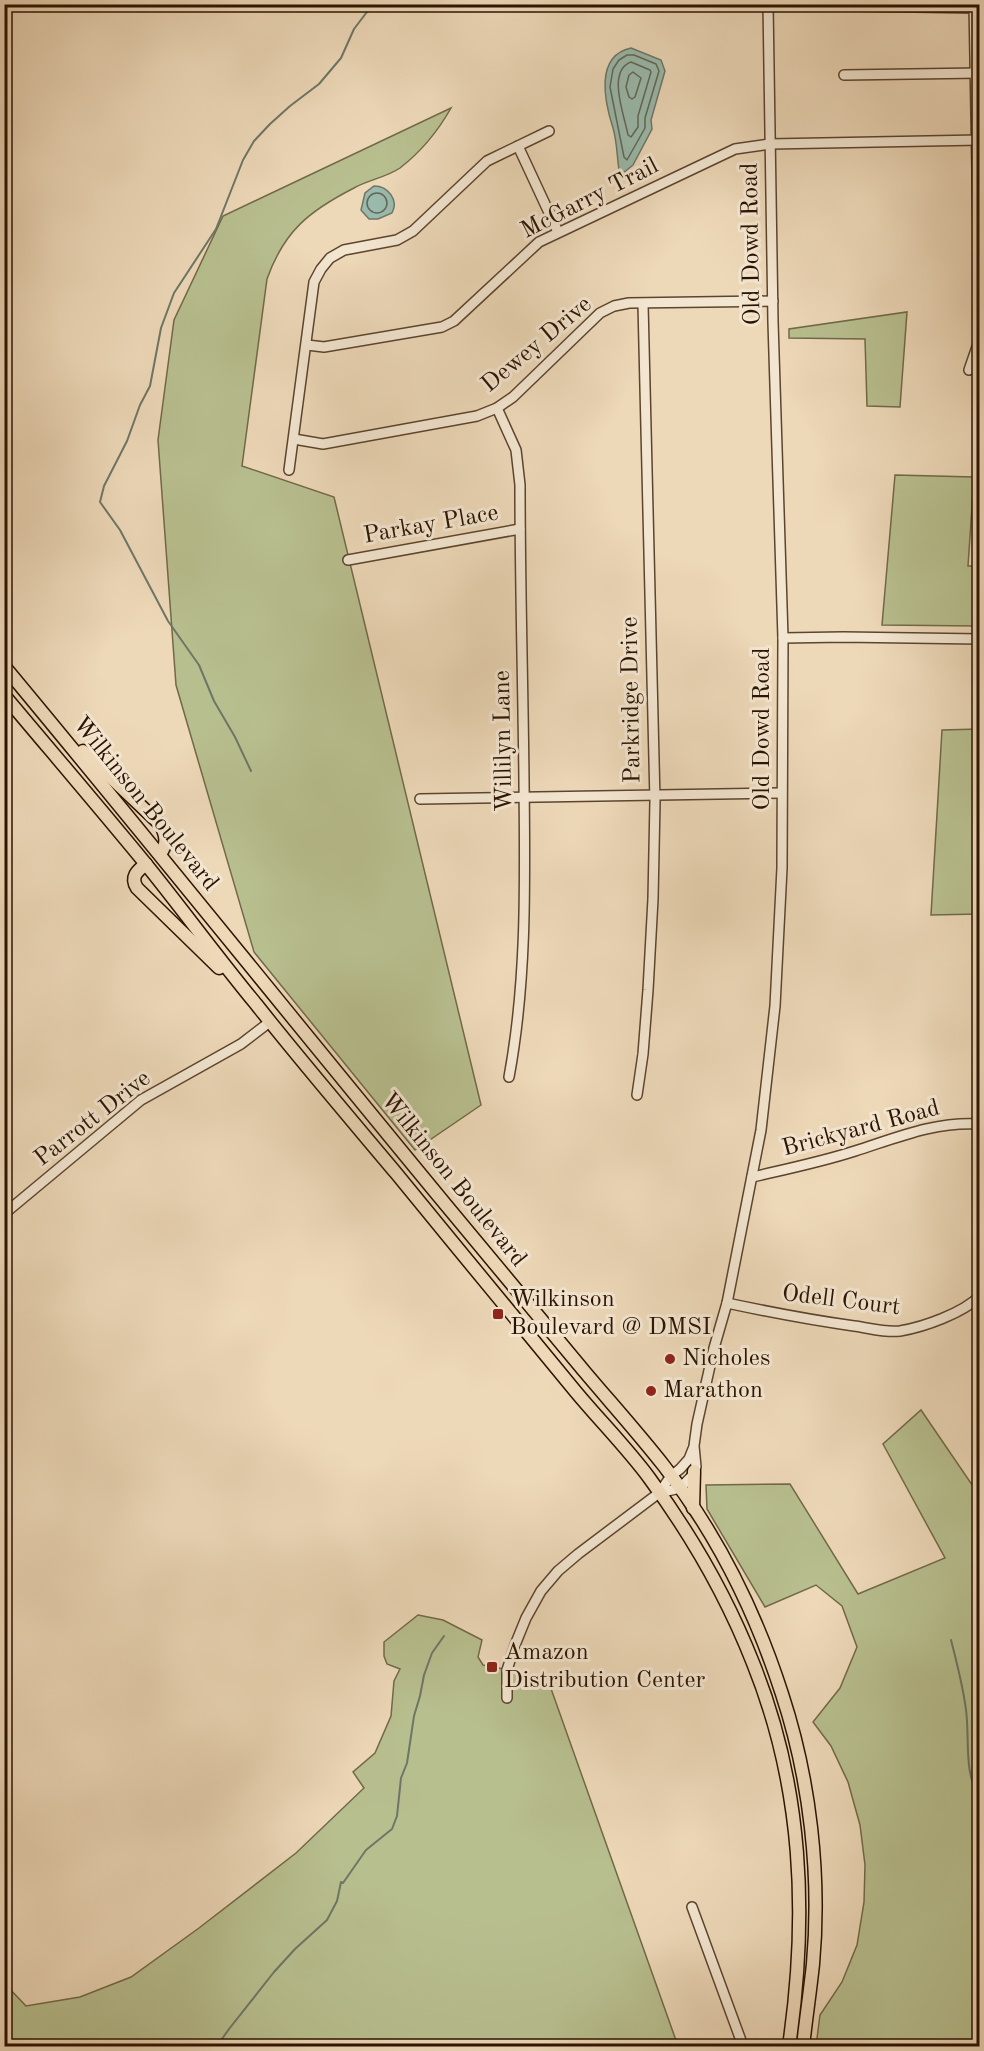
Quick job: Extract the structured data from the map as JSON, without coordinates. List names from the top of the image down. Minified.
{"streets":{"main road":["Wilkinson Boulevard"],"street":["McGarry Trail","Old Dowd Road","Dewey Drive","Parkay Place","Parkridge Drive","Willilyn Lane","Parrott Drive","Brickyard Road","Odell Court"]},"crossings":[["McGarry Trail","Old Dowd Road"],["Old Dowd Road","Dewey Drive"],["Old Dowd Road","Wilkinson Boulevard"],["Old Dowd Road","Brickyard Road"],["Old Dowd Road","Odell Court"],["Dewey Drive","Parkridge Drive"],["Dewey Drive","Willilyn Lane"],["Parkay Place","Willilyn Lane"],["Wilkinson Boulevard","Parrott Drive"]],"places":{"transit":["Wilkinson Boulevard @ DMSI","Amazon Distribution Center"],"other":["Nicholes","Marathon"]}}
